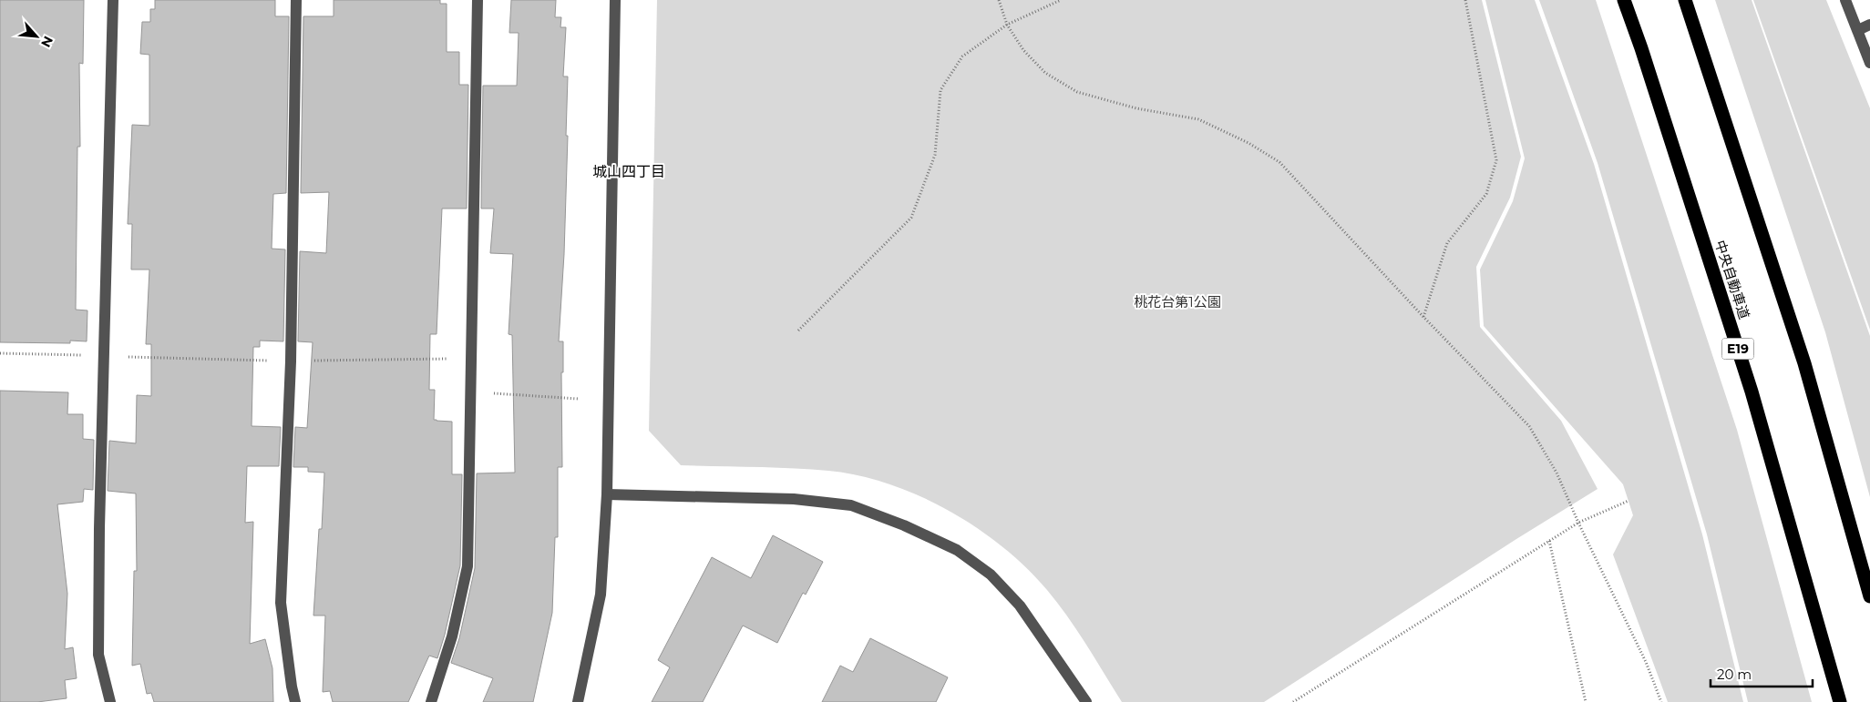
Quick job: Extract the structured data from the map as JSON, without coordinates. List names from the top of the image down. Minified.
{"streets":{"highway":["中央自動車道","E19"]},"districts":["城山四丁目"],"parks":["桃花台第1公園"],"scale_bar":"20 m","north":"bottom right"}
